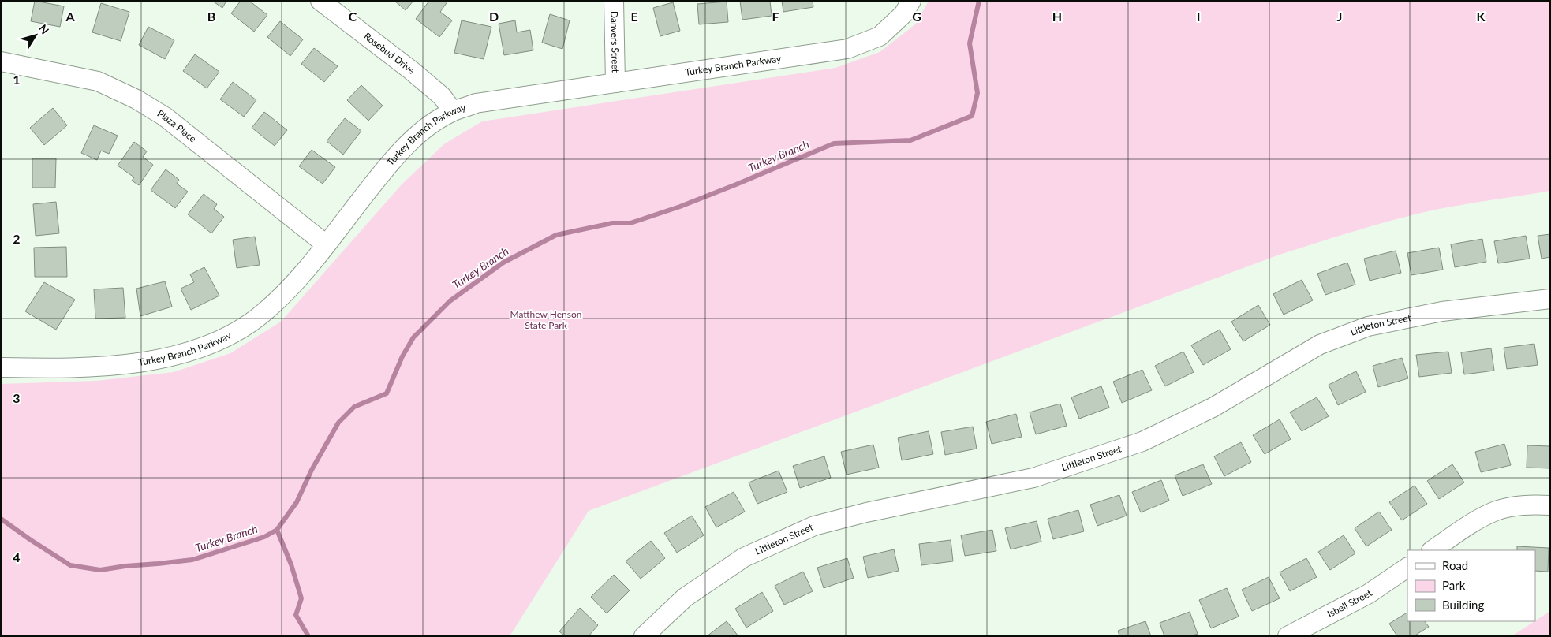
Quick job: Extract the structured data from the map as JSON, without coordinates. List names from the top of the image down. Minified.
{"streets":{"street":["Danvers Street","Rosebud Drive","Turkey Branch Parkway","Plaza Place","Littleton Street","Isbell Street"]},"crossings":[["Danvers Street","Turkey Branch Parkway"],["Rosebud Drive","Turkey Branch Parkway"],["Turkey Branch Parkway","Plaza Place"]],"water":["Turkey Branch"],"parks":["Matthew Henson State Park"],"legend":["Road","Park","Building"],"north":"top right","grid":{"columns":["A","B","C","D","E","F","G","H","I","J","K"],"rows":["1","2","3","4"]}}
